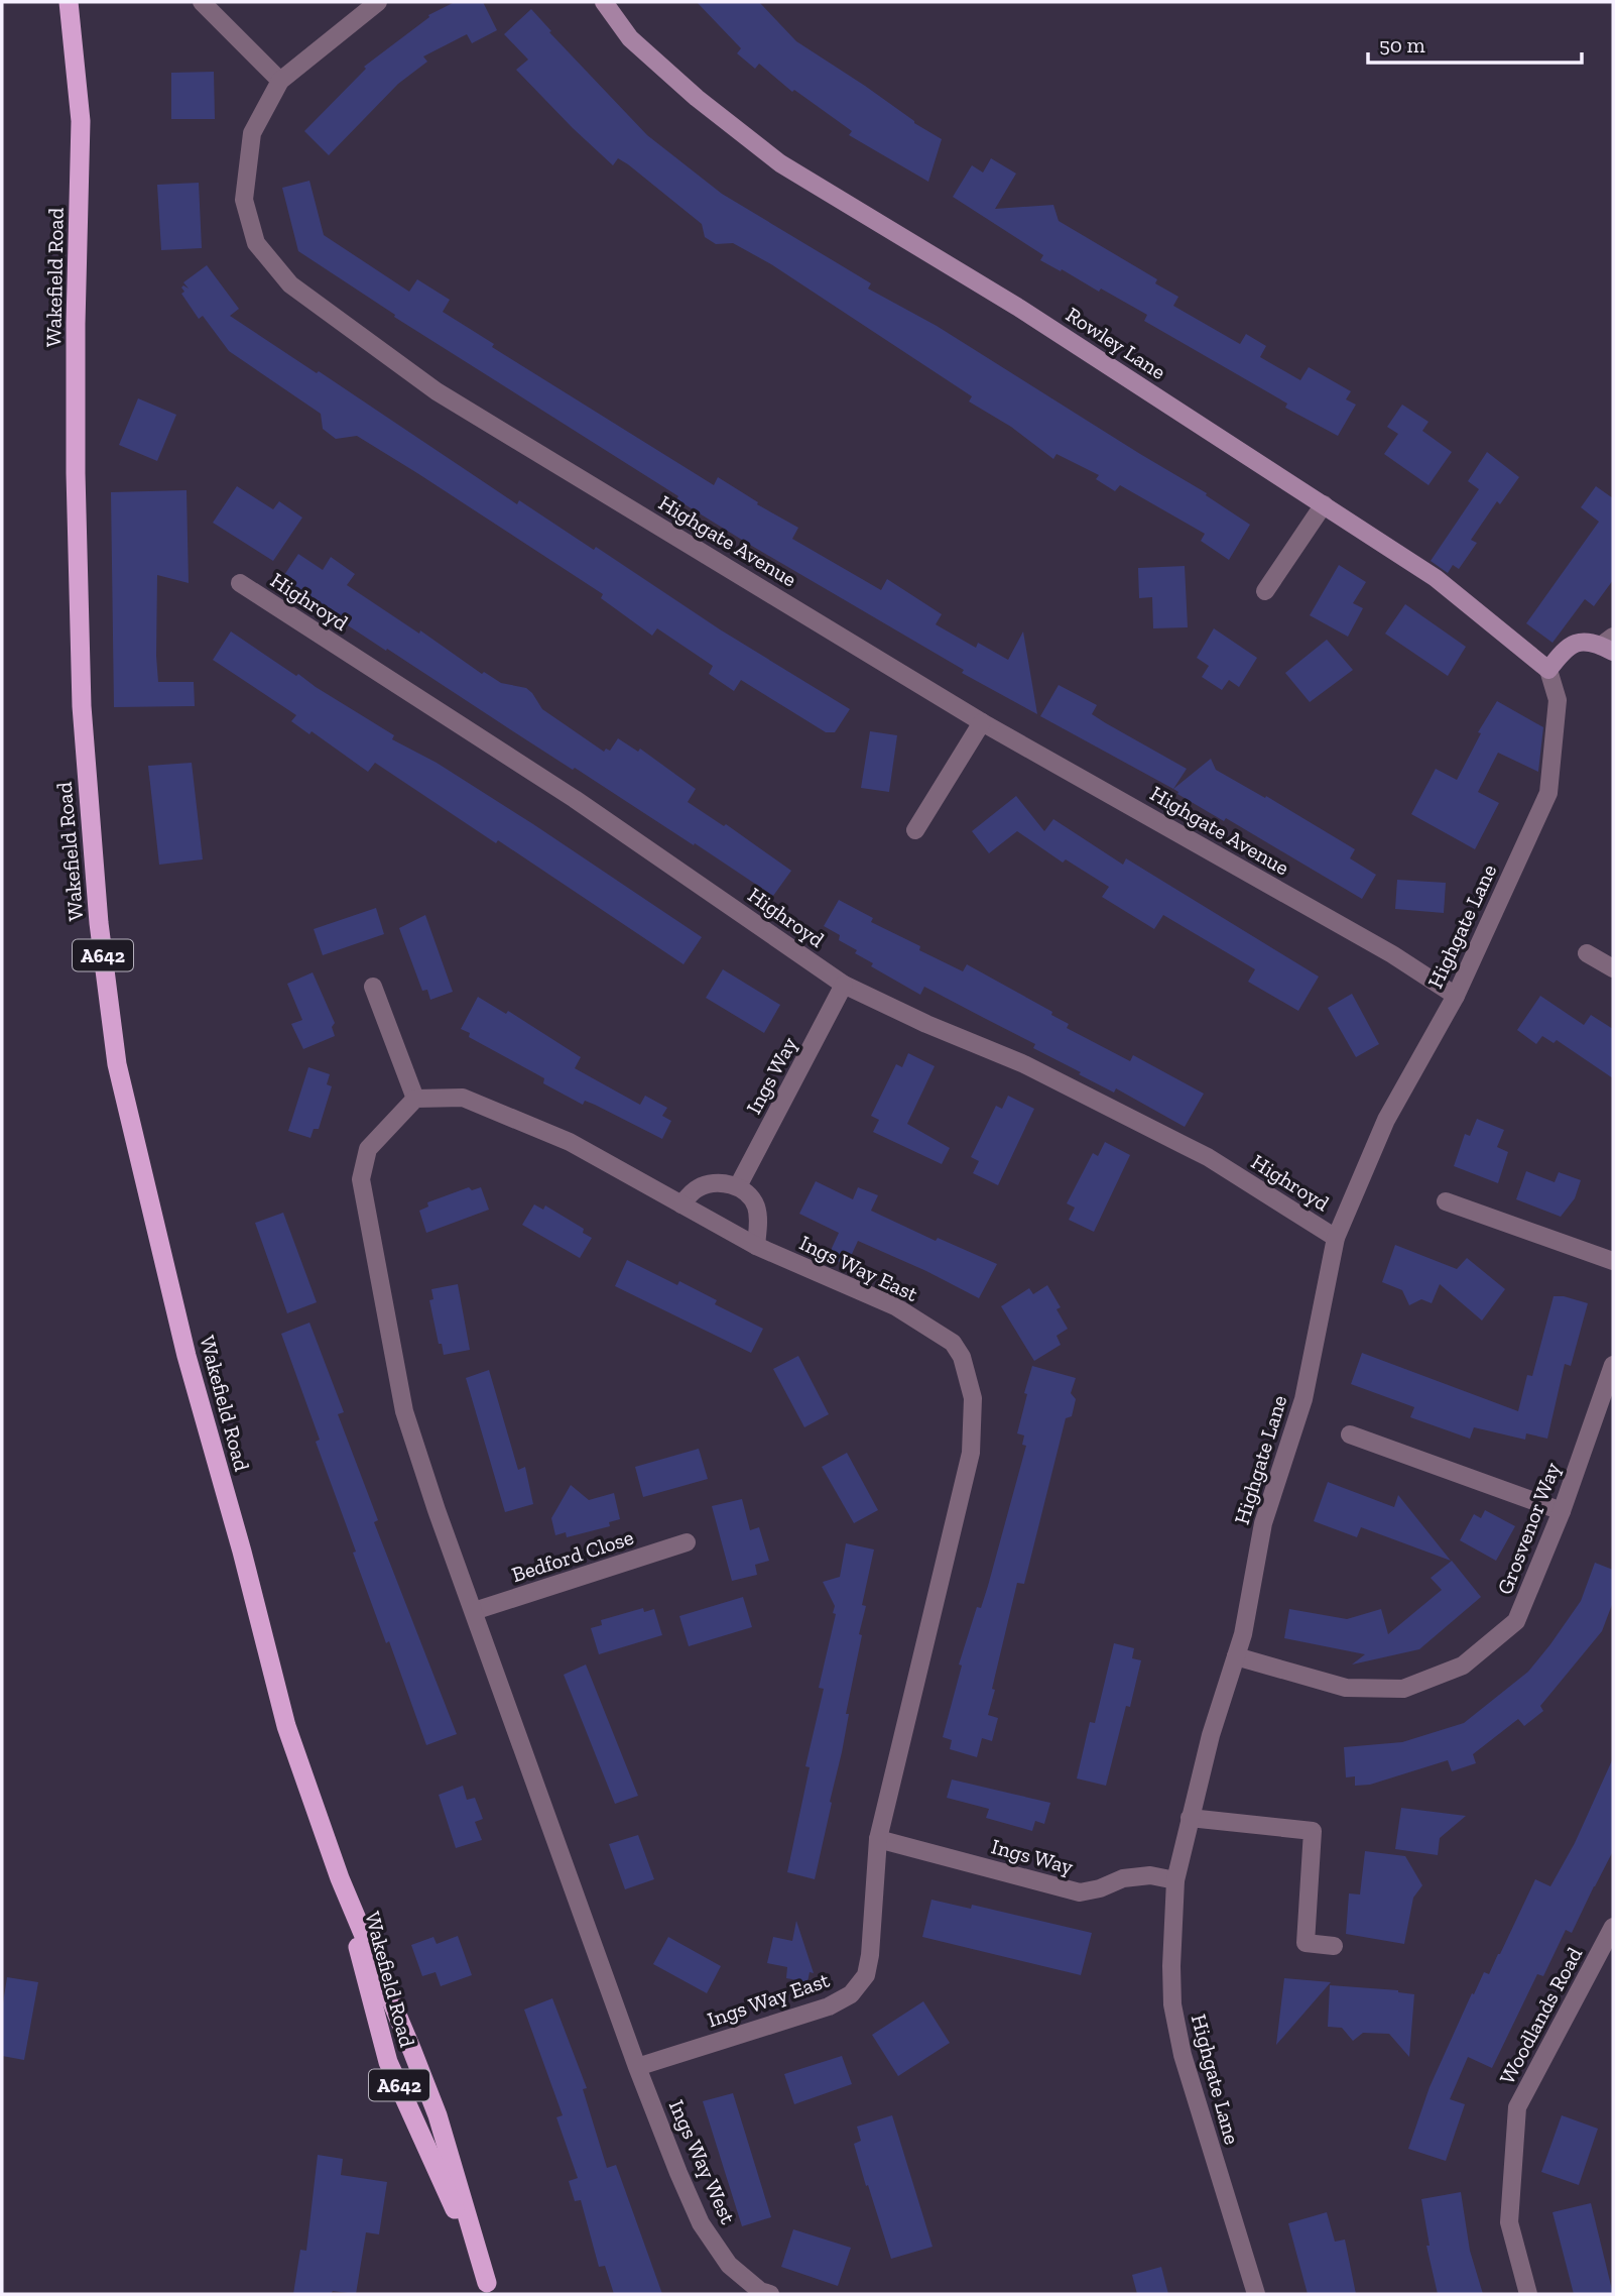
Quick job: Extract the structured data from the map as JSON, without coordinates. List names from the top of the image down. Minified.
{"streets":{"highway":["Wakefield Road","A642"],"main road":["Rowley Lane"],"street":["Highgate Avenue","Highroyd","Highgate Lane","Ings Way","Ings Way East","Grosvenor Way","Bedford Close","Woodlands Road","Ings Way West"]},"crossings":[["Rowley Lane","Highgate Lane"],["Highgate Avenue","Highgate Lane"],["Highroyd","Highgate Lane"],["Highroyd","Ings Way"],["Highgate Lane","Ings Way"],["Highgate Lane","Grosvenor Way"],["Ings Way","Ings Way East"],["Ings Way East","Ings Way West"]],"scale_bar":"50 m"}
